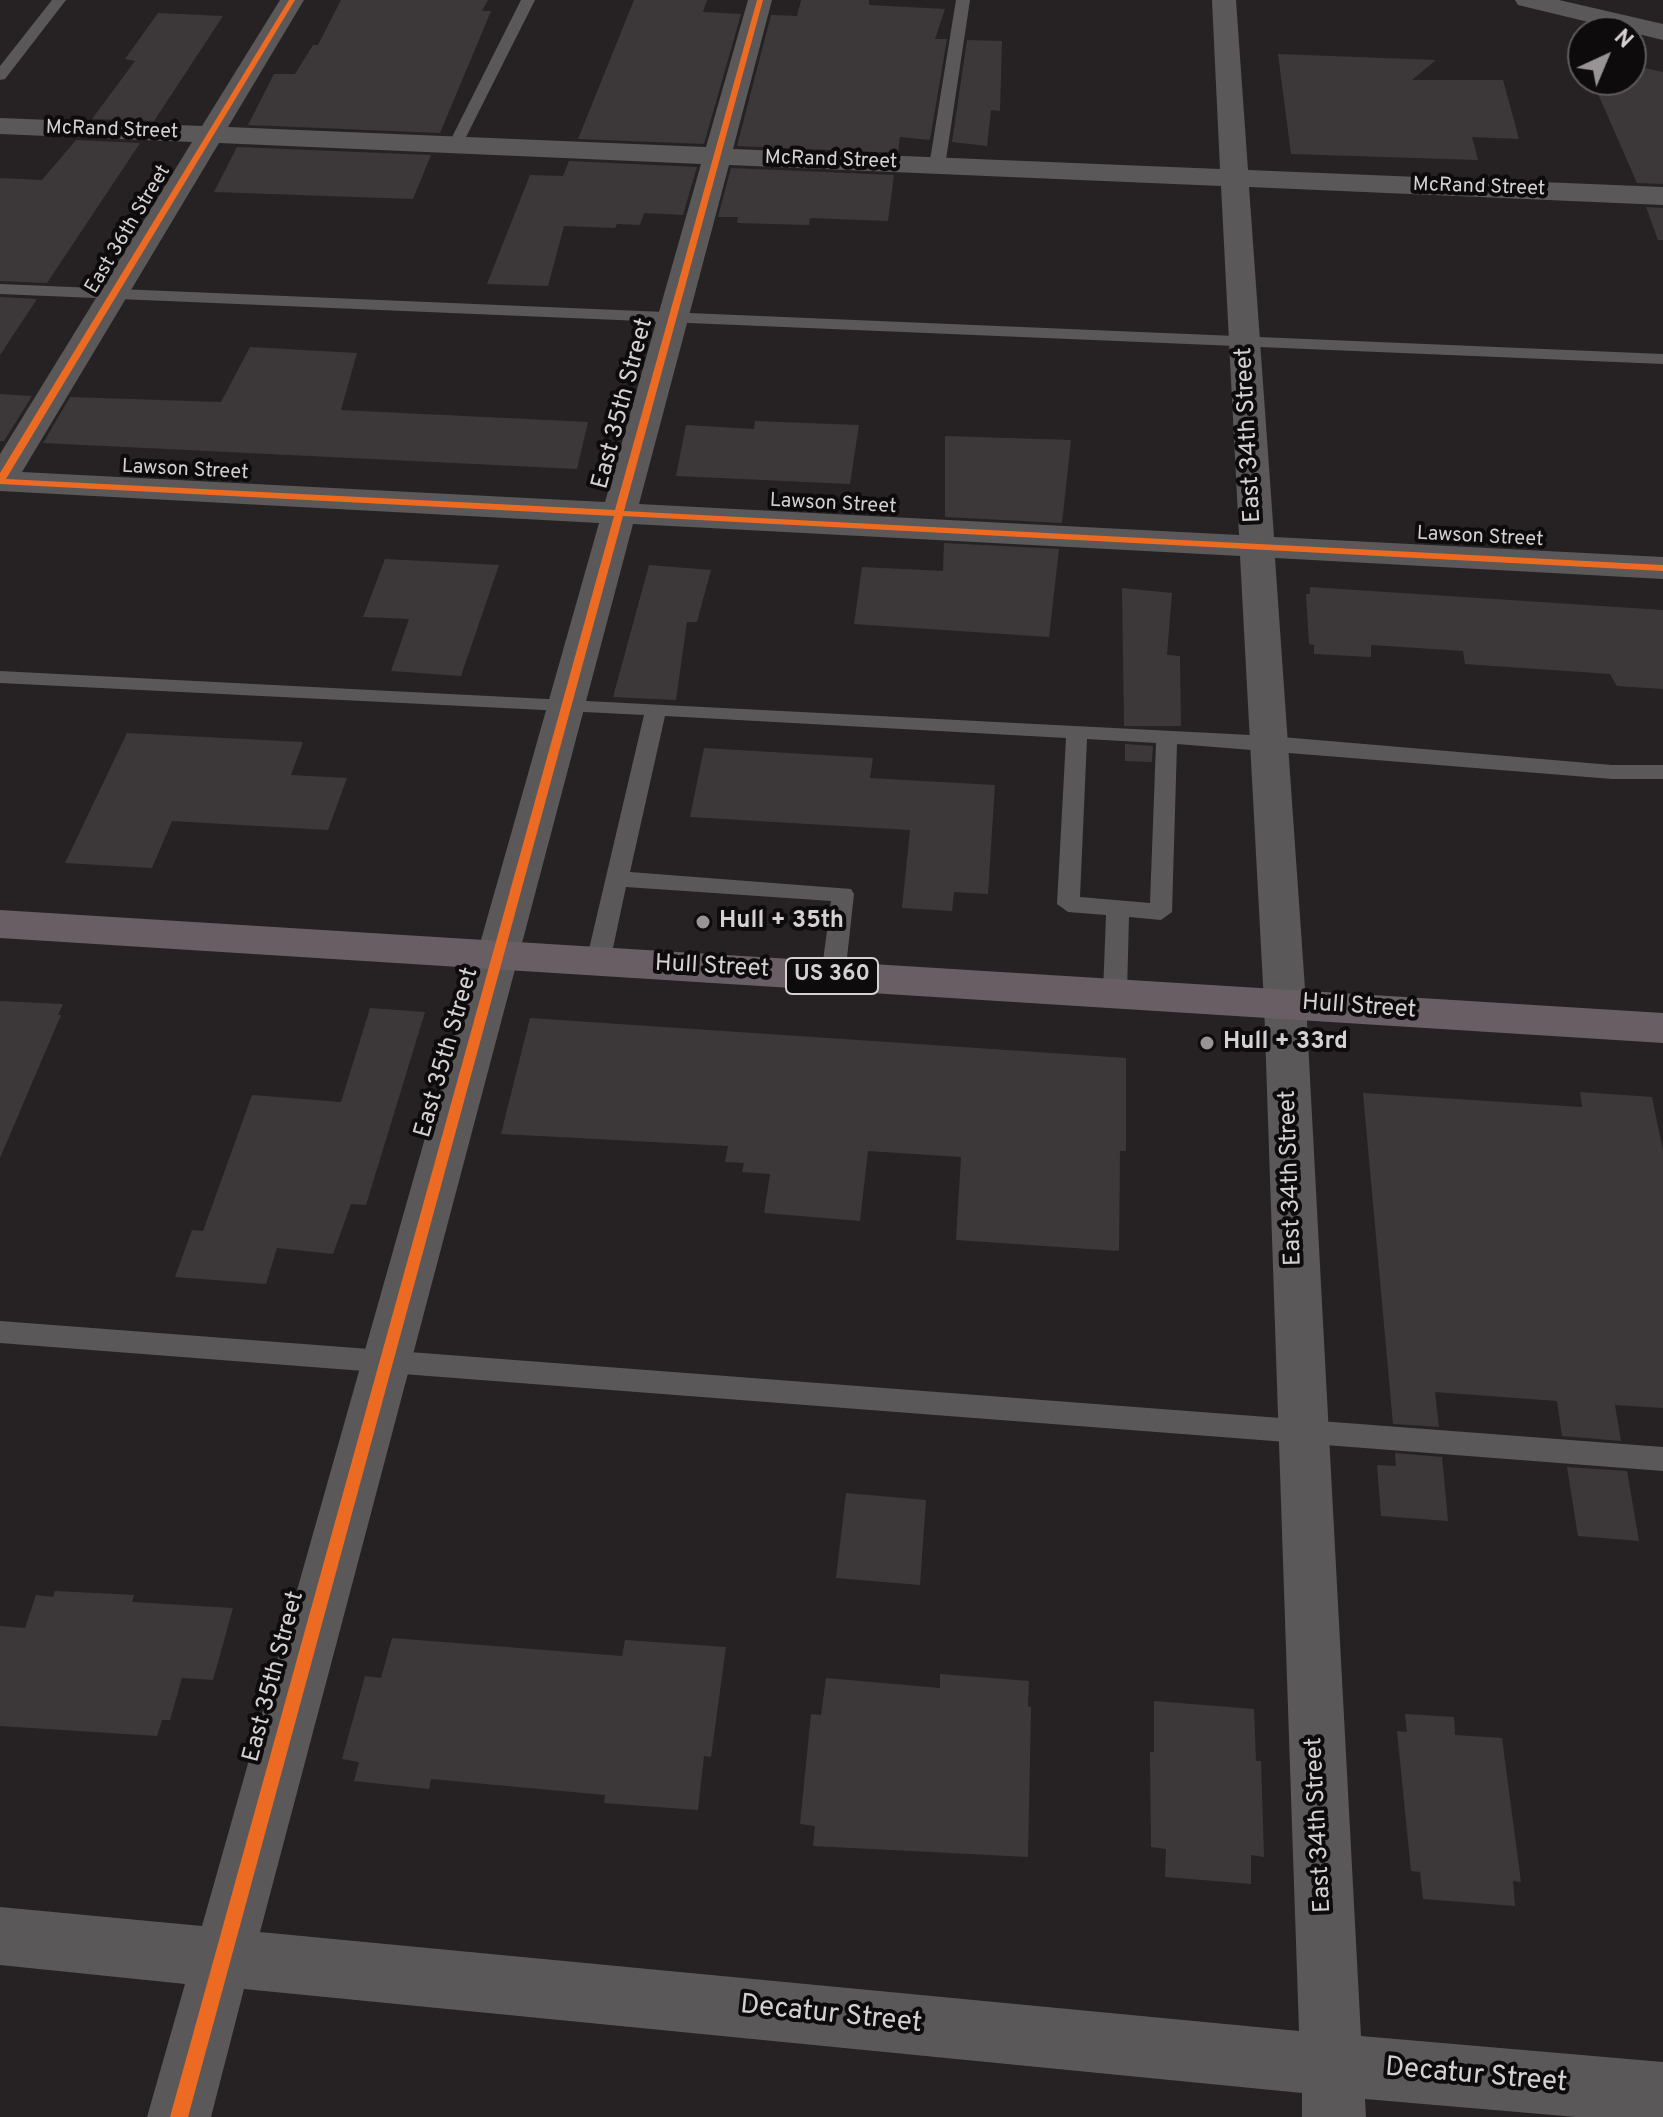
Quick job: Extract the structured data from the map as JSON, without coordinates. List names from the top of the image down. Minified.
{"streets":{"main road":["Hull Street","US 360"],"street":["McRand Street","East 36th Street","East 35th Street","East 34th Street","Lawson Street","Decatur Street"]},"crossings":[["McRand Street","East 36th Street"],["McRand Street","East 35th Street"],["McRand Street","East 34th Street"],["East 36th Street","Lawson Street"],["East 35th Street","Lawson Street"],["East 35th Street","Hull Street"],["East 35th Street","Decatur Street"],["East 34th Street","Lawson Street"],["East 34th Street","Hull Street"],["East 34th Street","Decatur Street"]],"places":["Hull + 35th","Hull + 33rd"],"north":"top right"}
